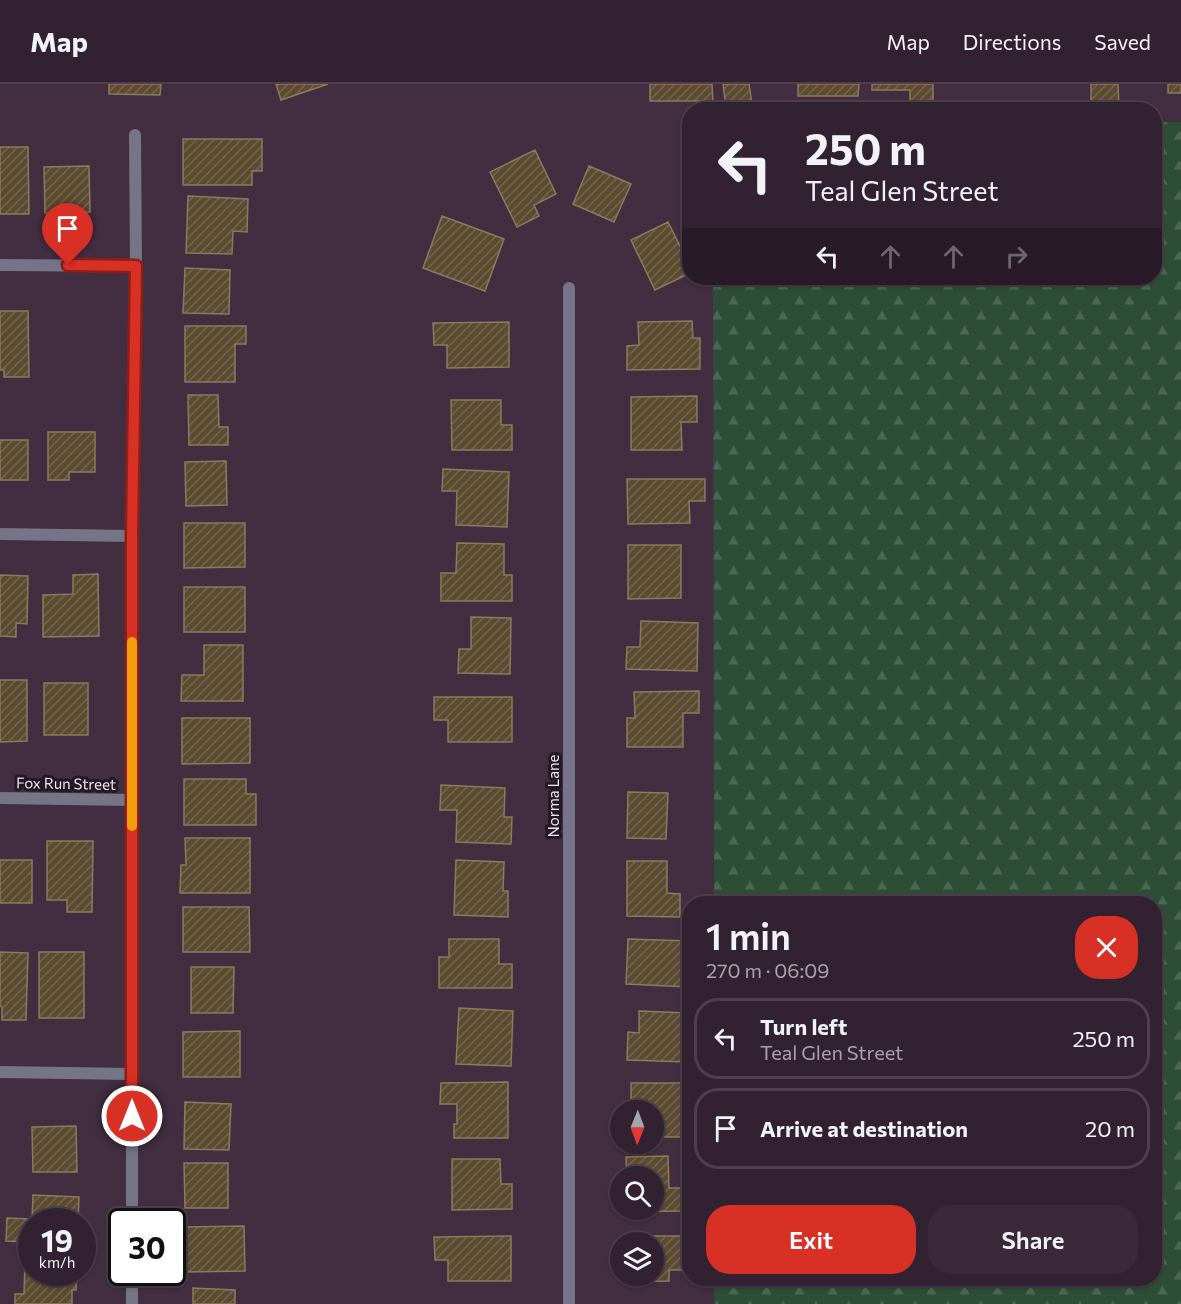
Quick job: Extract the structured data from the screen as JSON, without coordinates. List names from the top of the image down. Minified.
{"streets":{"street":["Fox Run Street","Norma Lane"]},"north":"bottom","page":{"header":"Map","nav":["Map","Directions","Saved"],"turn":["250 m","Teal Glen Street"],"heading":["1 min","270 m · 06:09"],"list":[{"name":"Turn left","note":"Teal Glen Street","value":"250 m"},{"name":"Arrive at destination","value":"20 m"}],"buttons":["Exit","Share"],"speed":"19 km/h","limit":"30"}}
